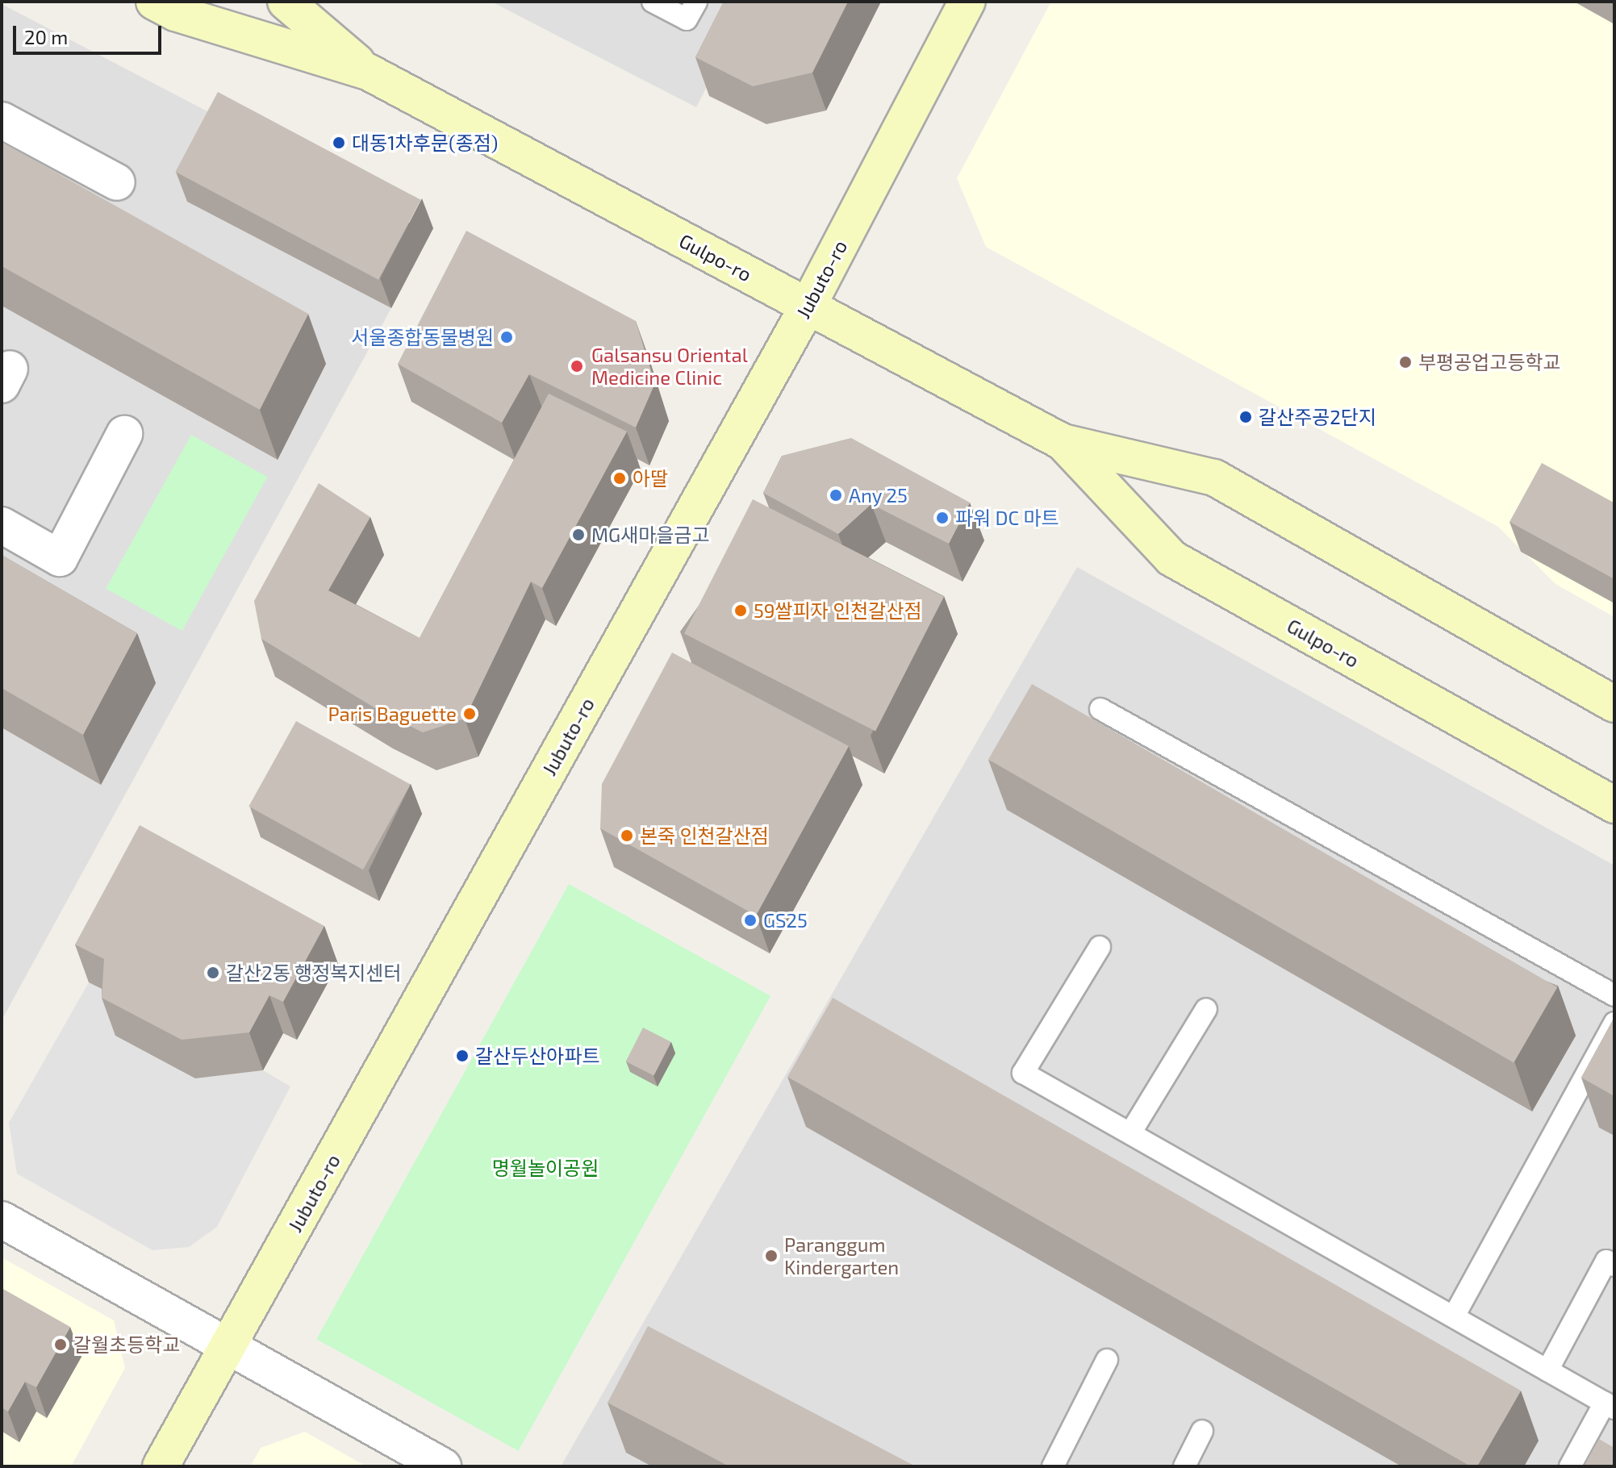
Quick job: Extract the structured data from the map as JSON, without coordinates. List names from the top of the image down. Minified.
{"streets":{"main road":["Gulpo-ro","Jubuto-ro"]},"crossings":[["Gulpo-ro","Jubuto-ro"]],"parks":["명월놀이공원"],"places":["대동1차후문(종점)","서울종합동물병원","부평공업고등학교","Galsansu Oriental Medicine Clinic","갈산주공2단지","아딸","Any 25","파워 DC 마트","MG새마을금고","59쌀피자 인천갈산점","Paris Baguette","본죽 인천갈산점","GS25","갈산2동 행정복지센터","갈산두산아파트","Paranggum Kindergarten","갈월초등학교"],"scale_bar":"20 m"}
